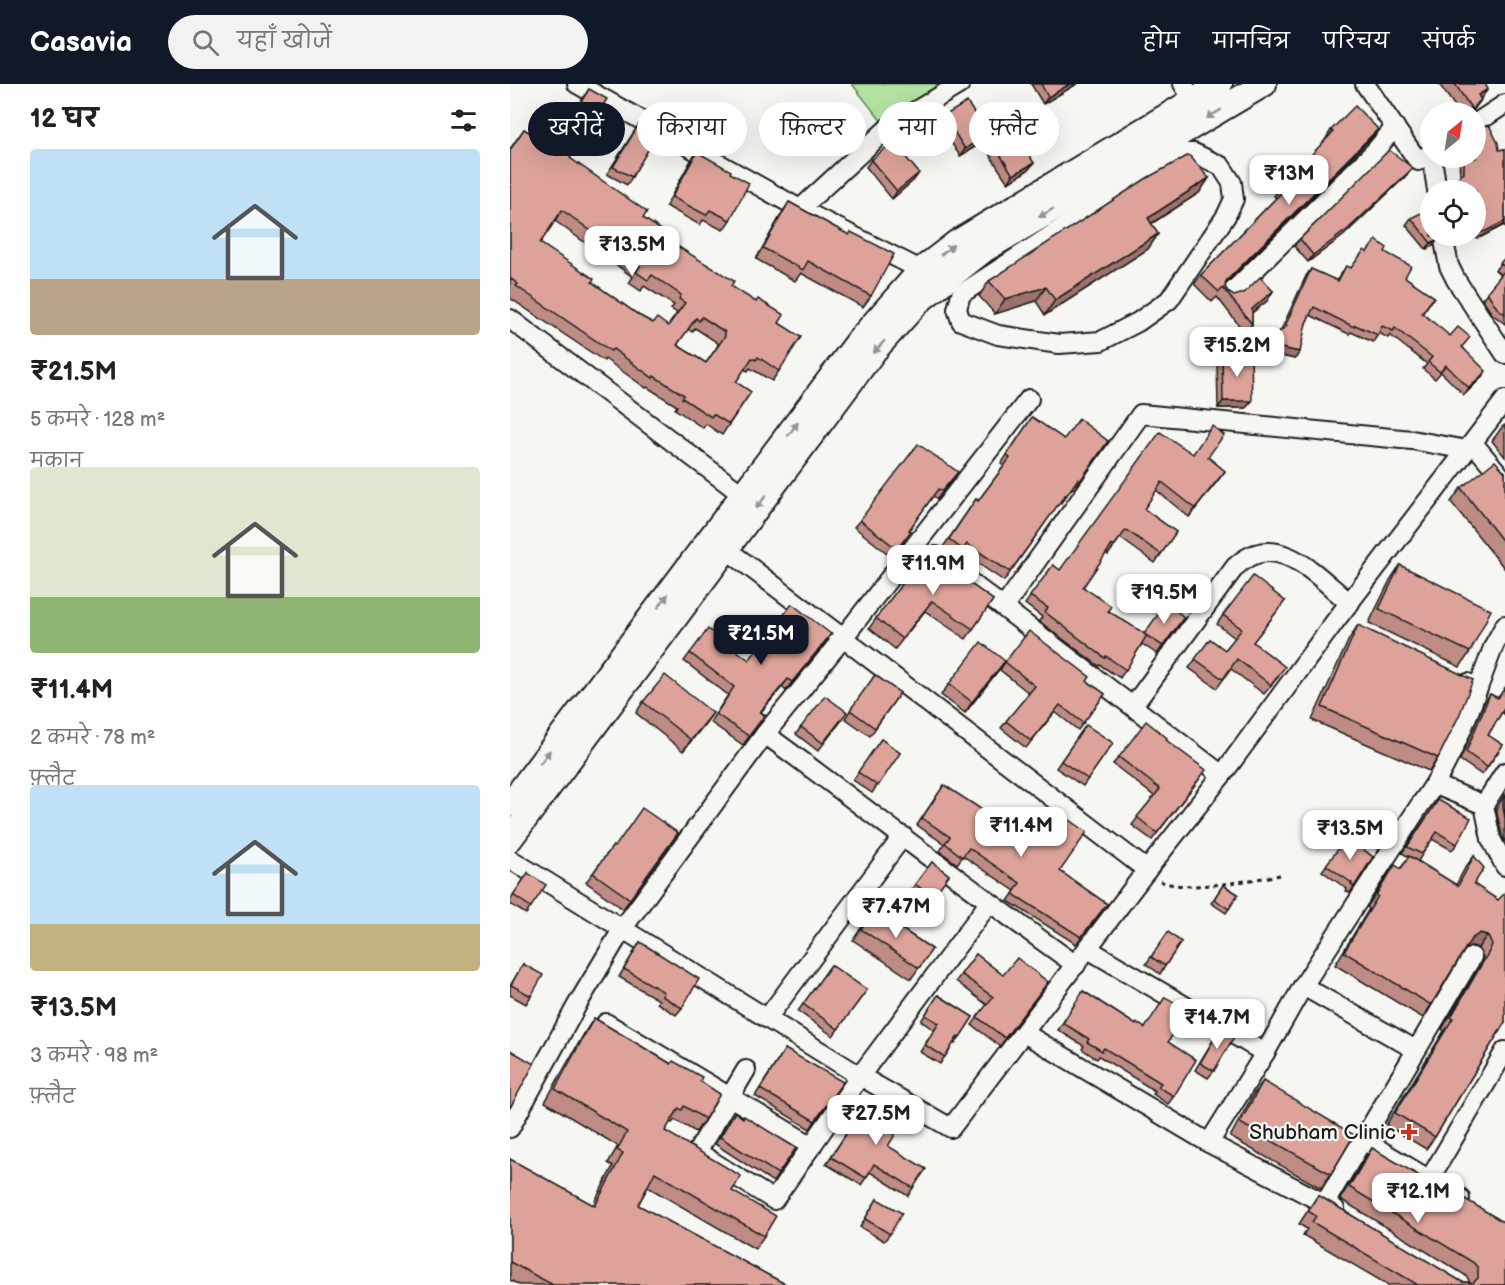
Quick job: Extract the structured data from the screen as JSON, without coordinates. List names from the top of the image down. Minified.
{"places":{"health":["Shubham Clinic"]},"north":"top right","page":{"header":"Casavia","search":"यहाँ खोजें","nav":["होम","मानचित्र","परिचय","संपर्क"],"heading":"12 घर","chip":["खरीदें","किराया","फ़िल्टर","नया","फ़्लैट"],"price":["₹13M","₹13.5M","₹15.2M","₹11.9M","₹19.5M","₹21.5M","₹11.4M","₹13.5M","₹7.47M","₹14.7M","₹27.5M","₹12.1M"],"list":[{"name":"₹21.5M","note":"5 कमरे · 128 m² · मकान"},{"name":"₹11.4M","note":"2 कमरे · 78 m² · फ़्लैट"},{"name":"₹13.5M","note":"3 कमरे · 98 m² · फ़्लैट"}]}}
